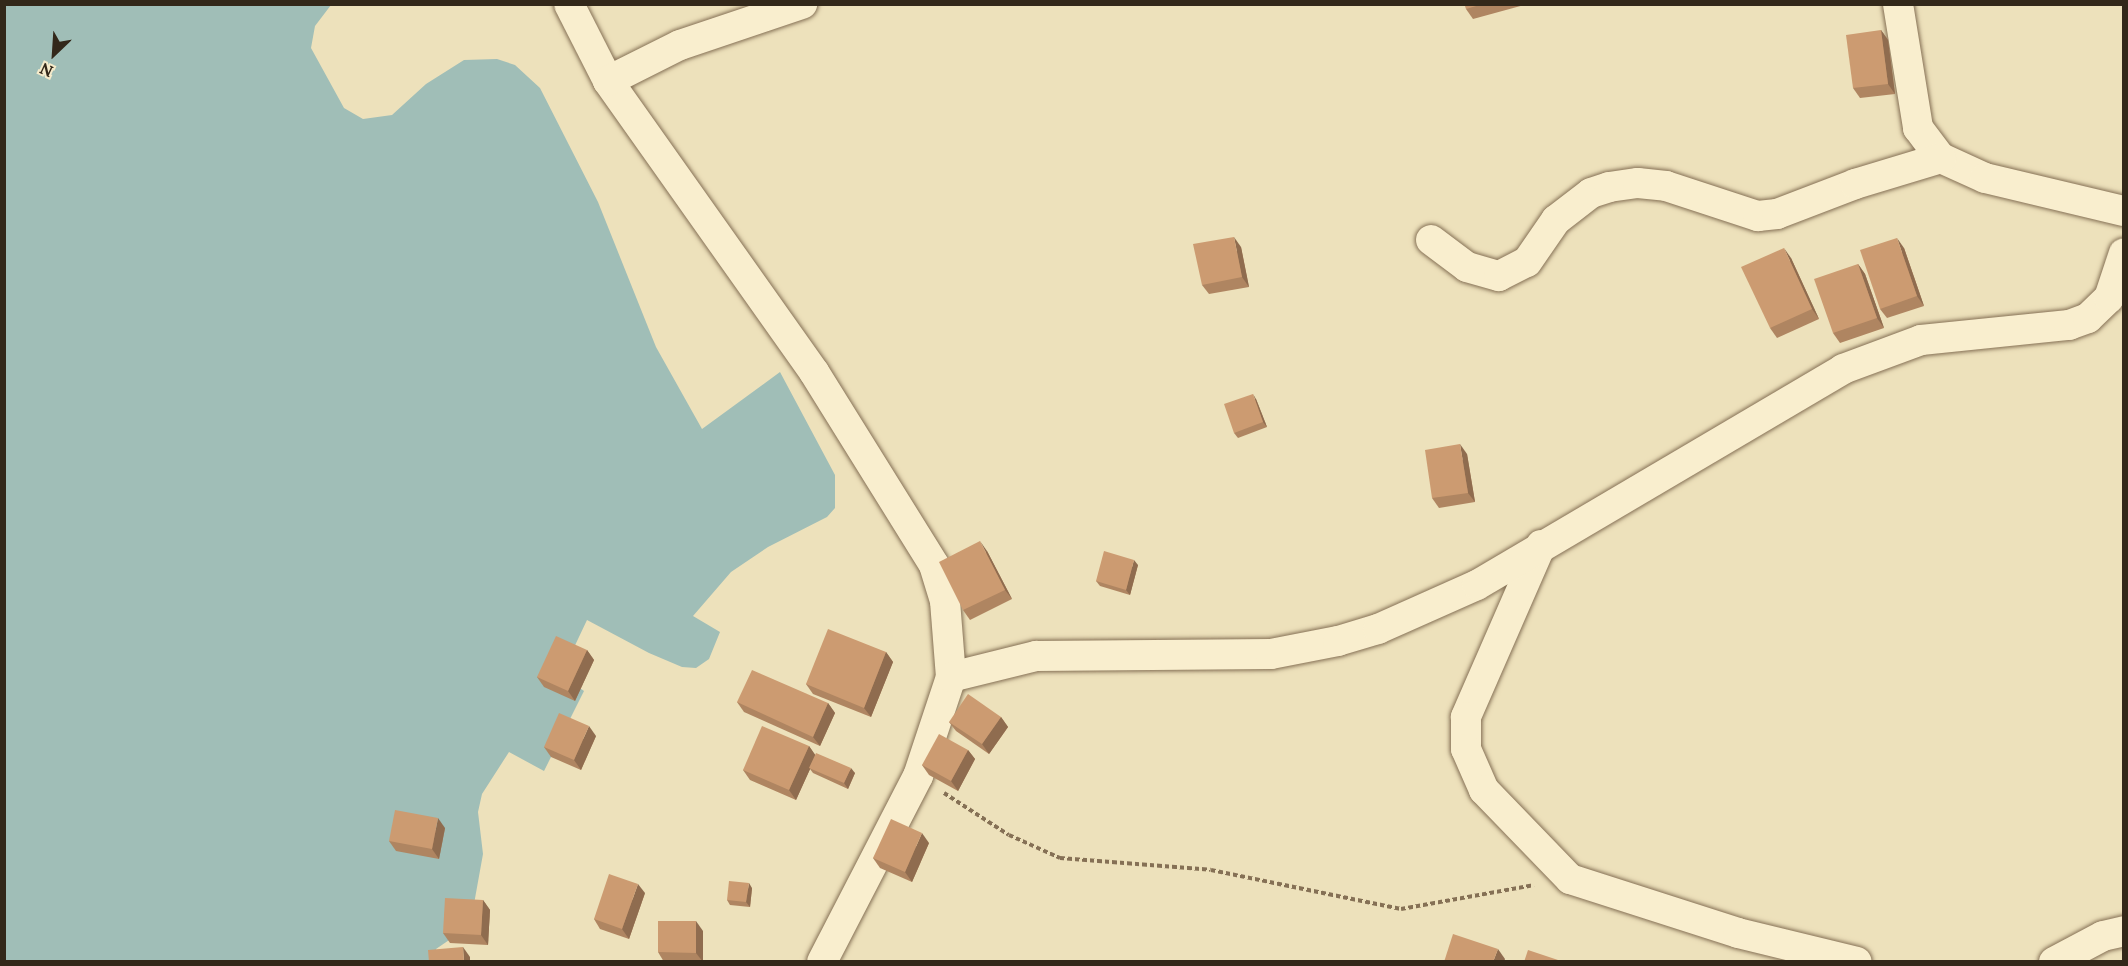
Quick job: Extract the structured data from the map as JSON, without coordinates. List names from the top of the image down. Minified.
{"north":"bottom left"}
